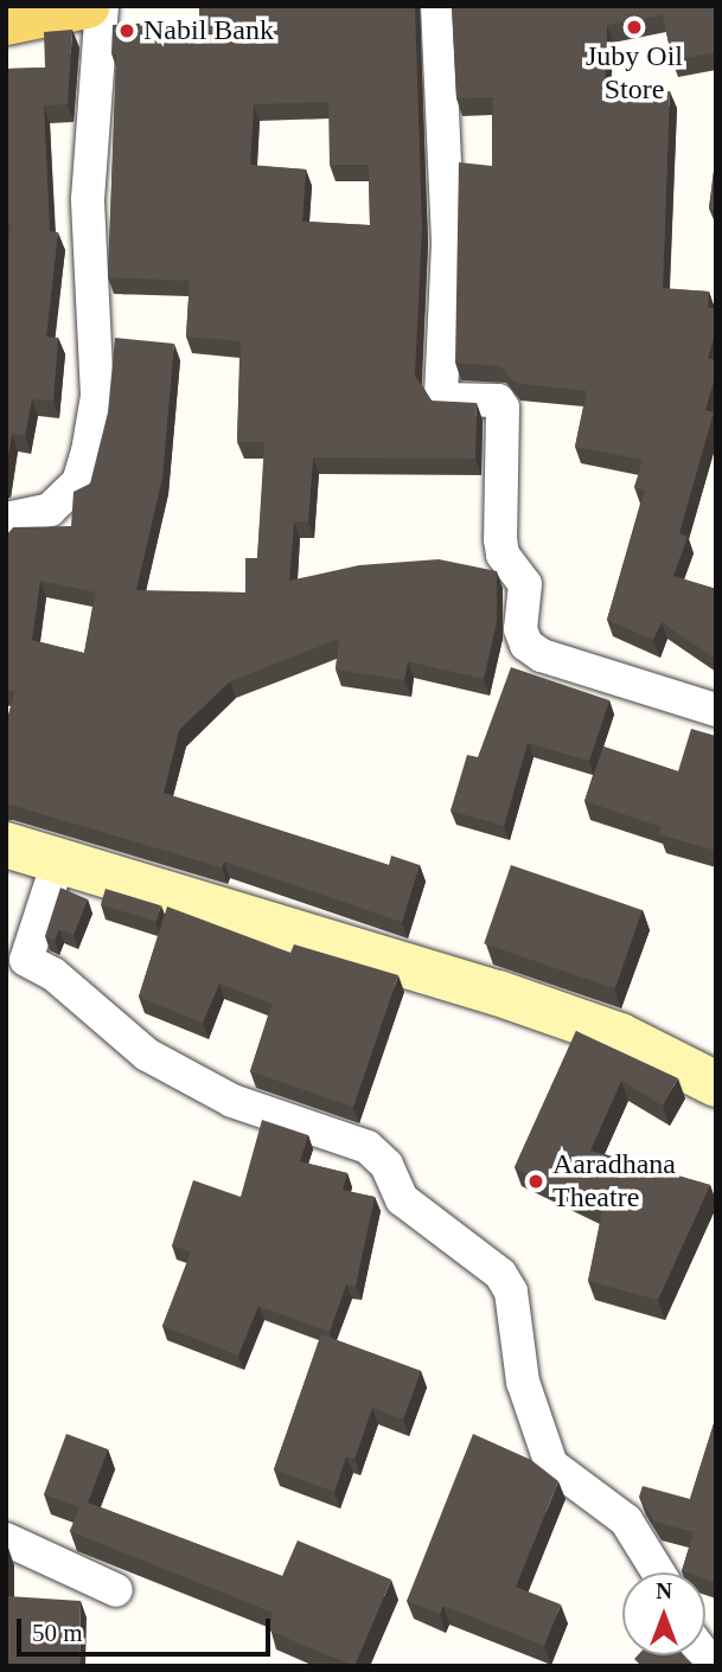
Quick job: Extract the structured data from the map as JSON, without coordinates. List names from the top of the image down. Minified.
{"places":["Juby Oil Store","Nabil Bank","Aaradhana Theatre"],"scale_bar":"50 m","north":"top"}
